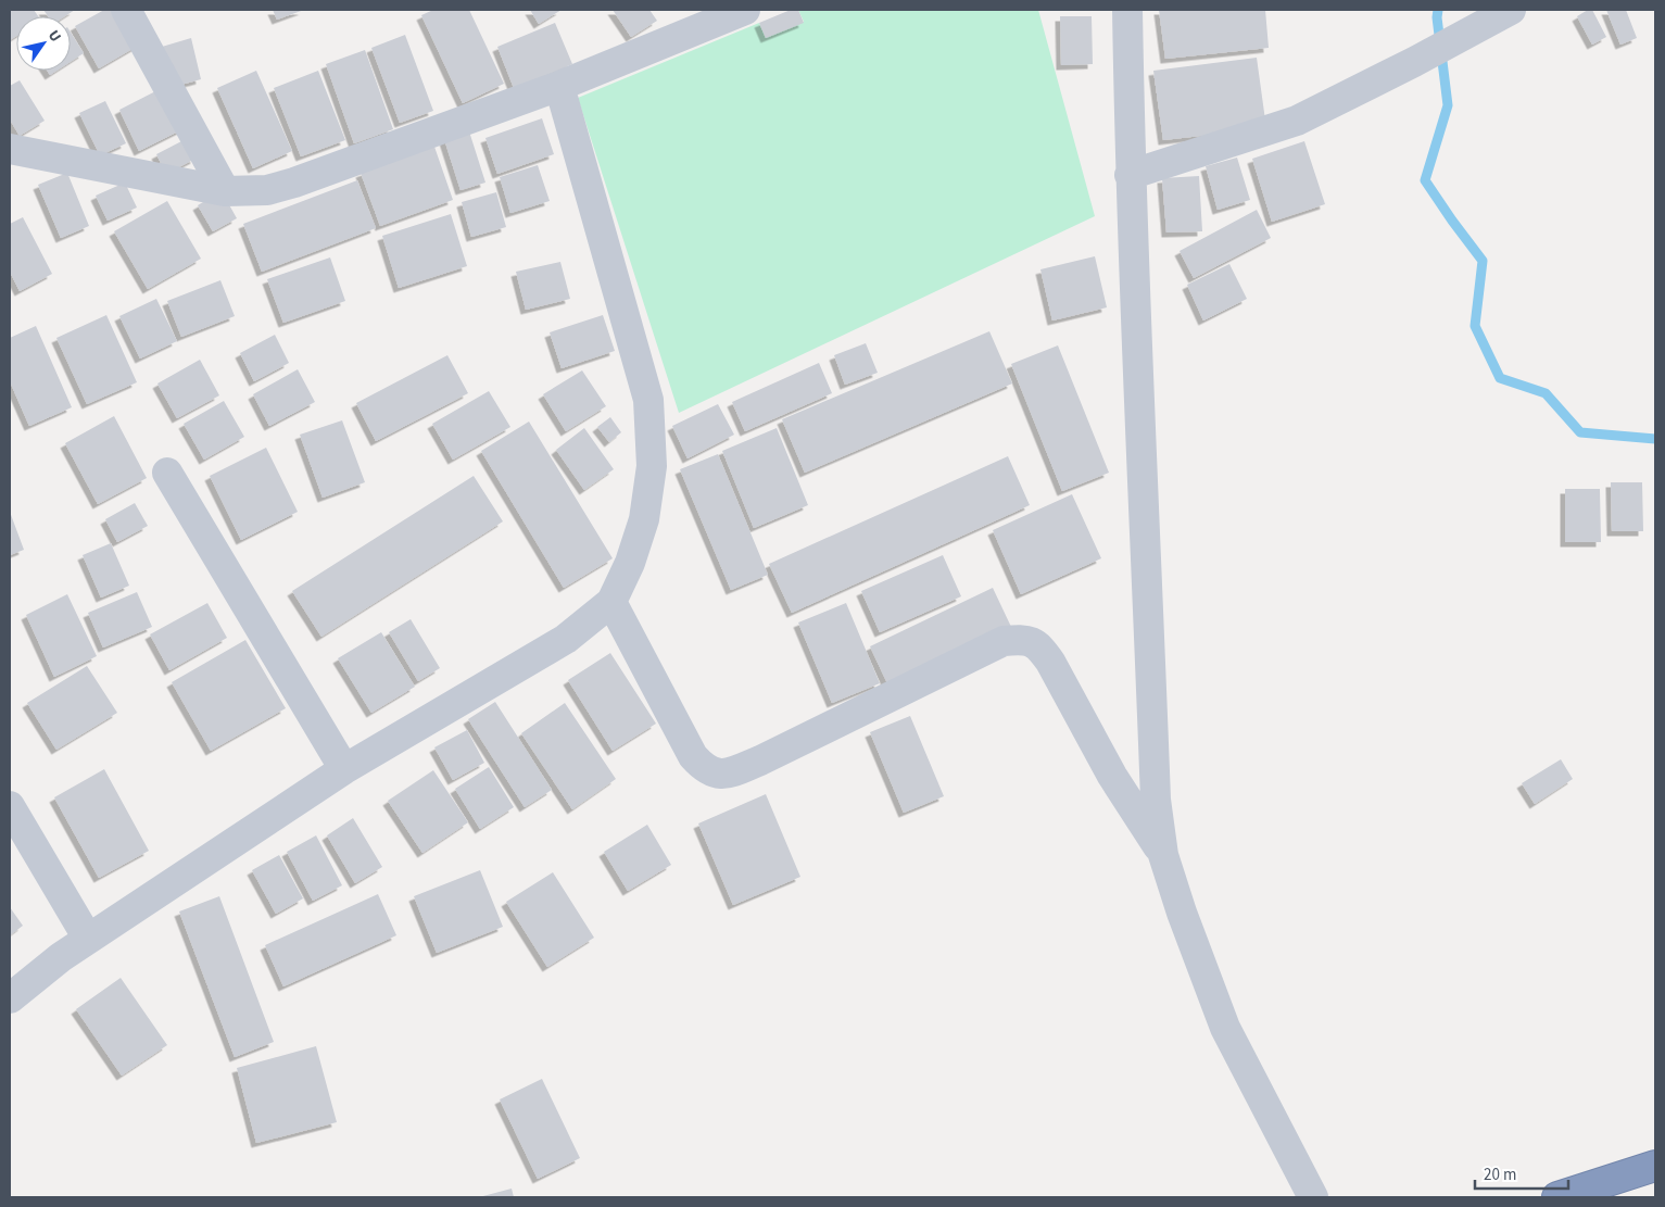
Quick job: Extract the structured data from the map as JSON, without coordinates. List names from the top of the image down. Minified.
{"scale_bar":"20 m","north":"top right"}
